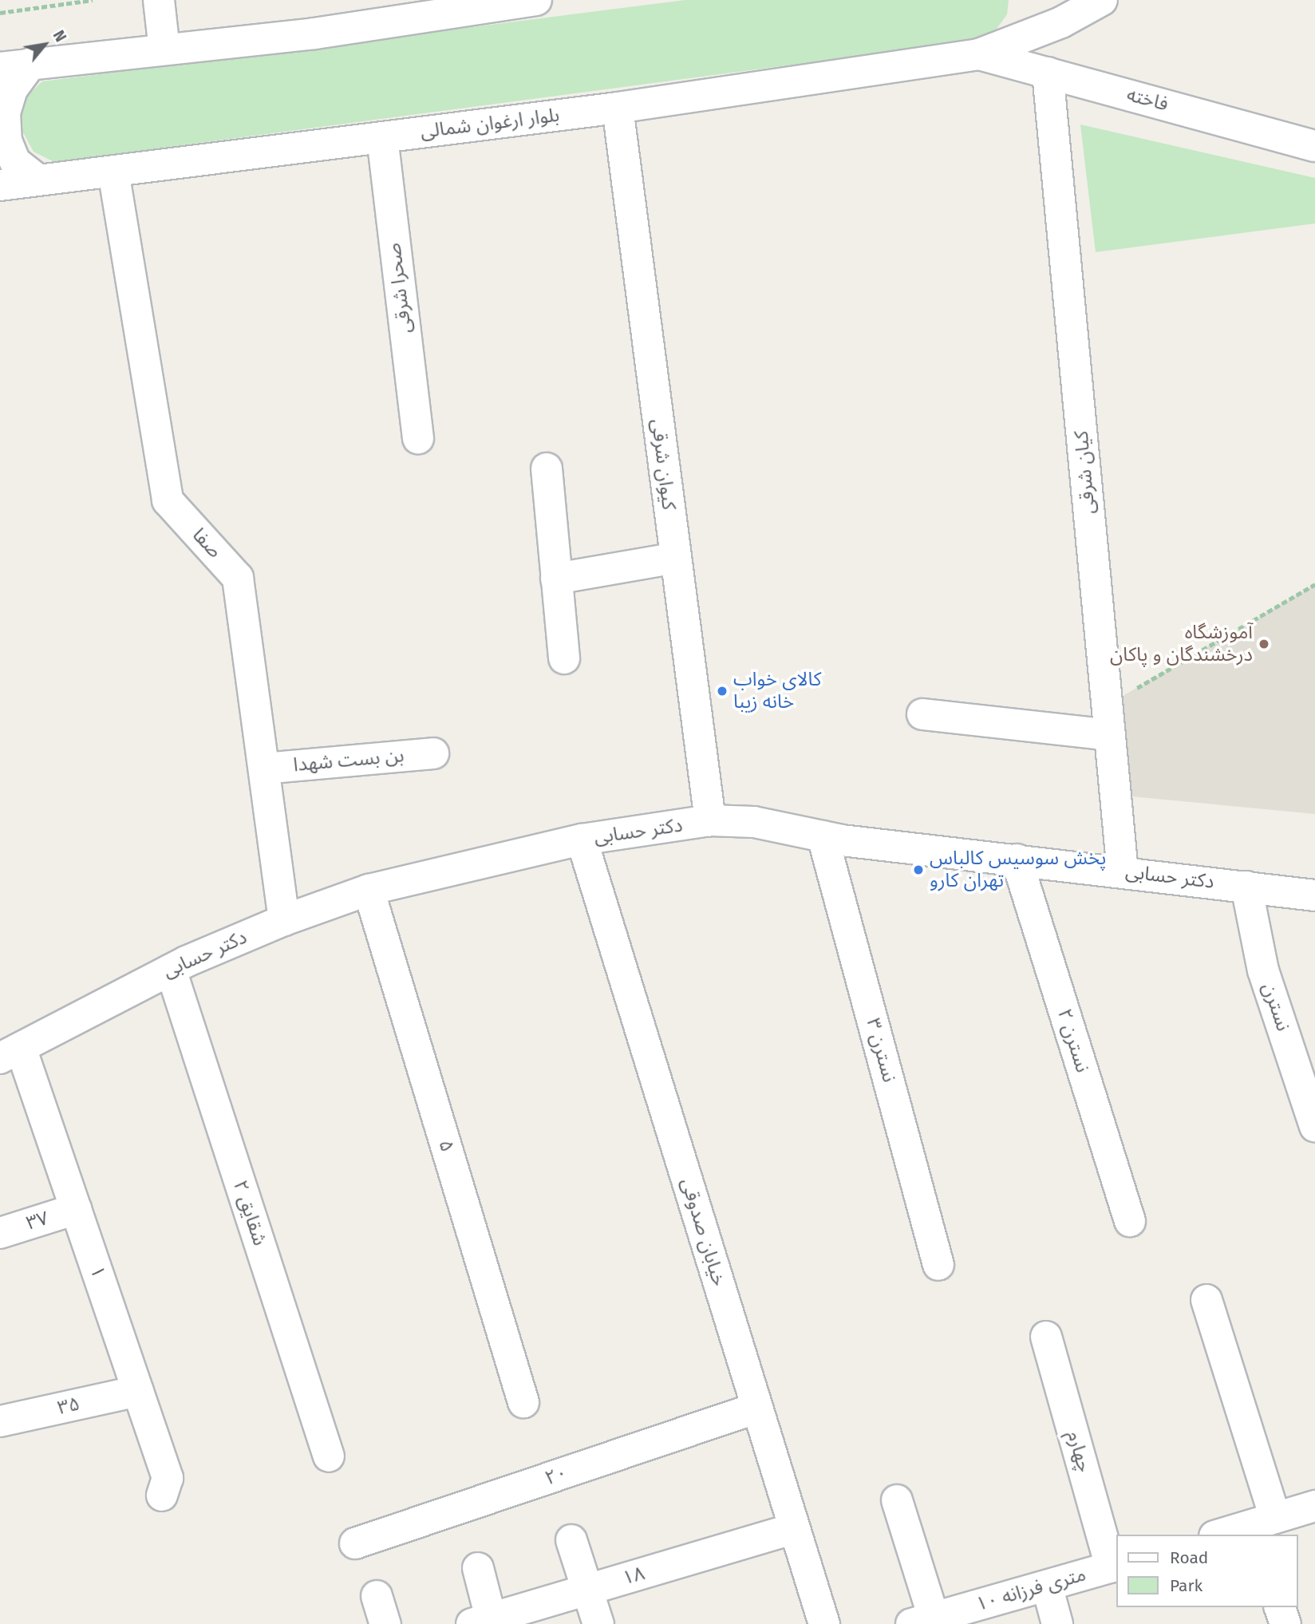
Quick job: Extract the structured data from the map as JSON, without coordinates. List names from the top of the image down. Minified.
{"streets":{"street":["فاخته","بلوار ارغوان شمالی","صحرا شرقی","کیوان شرقی","کیان شرقی","صفا","بن بست شهدا","دکتر حسابی","نسترن","نسترن ۲","نسترن ۳","۵","شقایق ۲","۳۷","خیابان صدوقی","۱","۳۵","چهارم","۲۰","۱۸","۱۰ متری فرزانه"]},"crossings":[["فاخته","بلوار ارغوان شمالی"],["فاخته","کیان شرقی"],["بلوار ارغوان شمالی","صحرا شرقی"],["بلوار ارغوان شمالی","کیوان شرقی"],["بلوار ارغوان شمالی","صفا"],["کیوان شرقی","دکتر حسابی"],["کیان شرقی","دکتر حسابی"],["صفا","بن بست شهدا"],["صفا","دکتر حسابی"],["دکتر حسابی","نسترن"],["دکتر حسابی","نسترن ۲"],["دکتر حسابی","نسترن ۳"],["دکتر حسابی","۵"],["دکتر حسابی","شقایق ۲"],["دکتر حسابی","خیابان صدوقی"],["دکتر حسابی","۱"],["۳۷","۱"],["خیابان صدوقی","۲۰"],["خیابان صدوقی","۱۸"],["۱","۳۵"],["چهارم","۱۰ متری فرزانه"]],"places":["آموزشگاه درخشندگان و پاکان","کالای خواب خانه زیبا","پخش سوسیس کالباس تهران کارو"],"legend":["Road","Park"],"north":"top right"}
